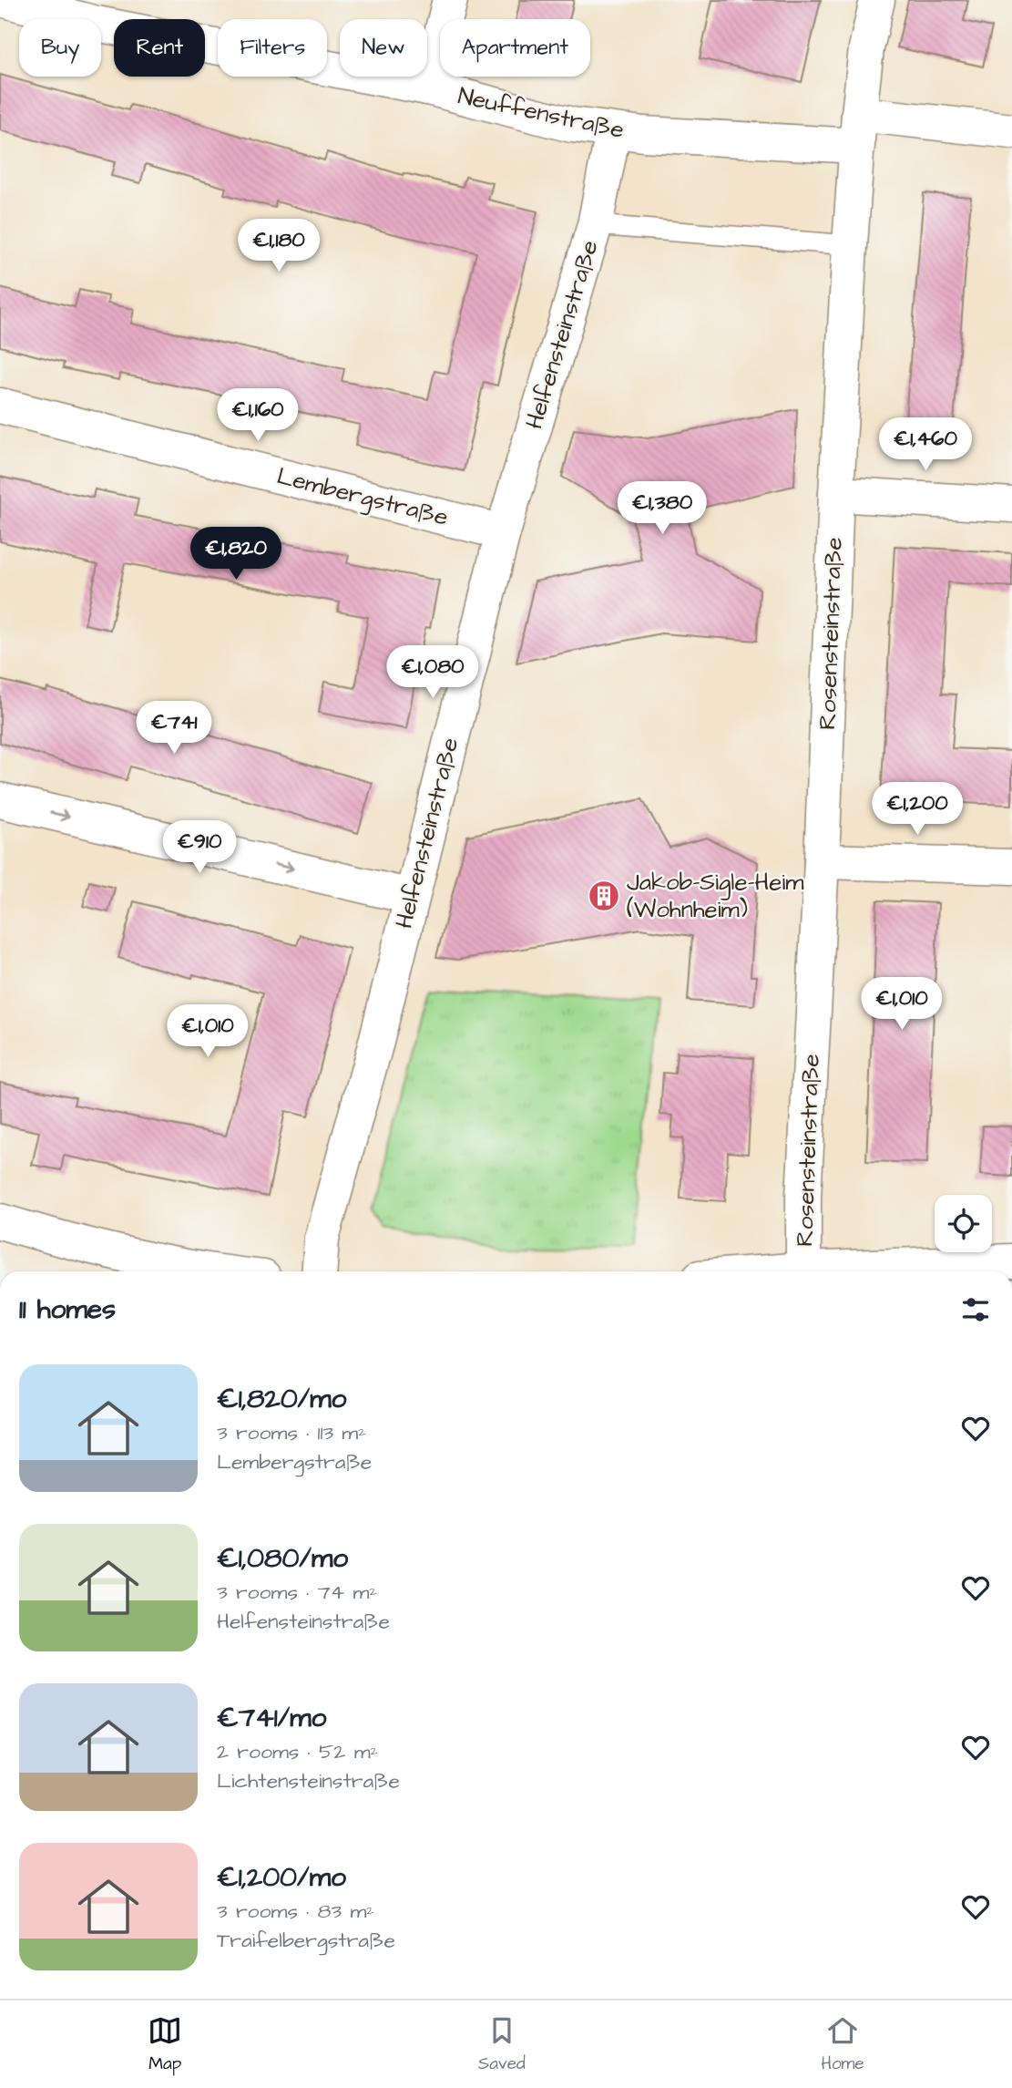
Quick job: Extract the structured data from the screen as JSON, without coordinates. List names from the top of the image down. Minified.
{"streets":{"street":["Neuffenstraße","Helfensteinstraße","Lembergstraße","Rosensteinstraße"]},"crossings":[["Neuffenstraße","Helfensteinstraße"],["Neuffenstraße","Rosensteinstraße"],["Helfensteinstraße","Lembergstraße"]],"places":{"building":["Jakob-Sigle-Heim (Wohnheim)"]},"page":{"chip":["Buy","Rent","Filters","New","Apartment"],"price":["€1,180","€1,160","€1,460","€1,380","€1,820","€1,080","€741","€1,200","€910","€1,010","€1,010"],"heading":"11 homes","list":[{"name":"€1,820/mo","note":"3 rooms · 113 m² · Lembergstraße"},{"name":"€1,080/mo","note":"3 rooms · 74 m² · Helfensteinstraße"},{"name":"€741/mo","note":"2 rooms · 52 m² · Lichtensteinstraße"},{"name":"€1,200/mo","note":"3 rooms · 83 m² · Traifelbergstraße"}],"tabs":["Map","Saved","Home"]}}
